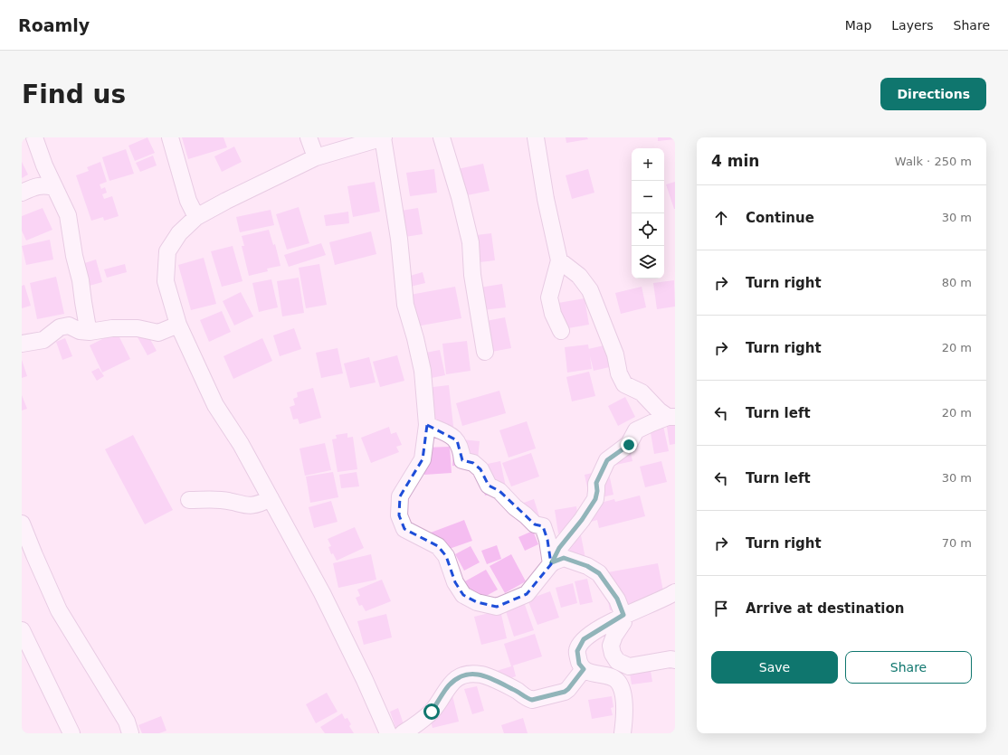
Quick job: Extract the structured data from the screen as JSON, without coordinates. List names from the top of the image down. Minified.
{"page":{"header":"Roamly","nav":["Map","Layers","Share"],"buttons":["Directions",["Save","Share"]],"title":"Find us","heading":["4 min","Walk · 250 m"],"map_buttons":["+","−"],"list":[["Continue","30 m"],["Turn right","80 m"],["Turn right","20 m"],["Turn left","20 m"],["Turn left","30 m"],["Turn right","70 m"],"Arrive at destination"]}}
